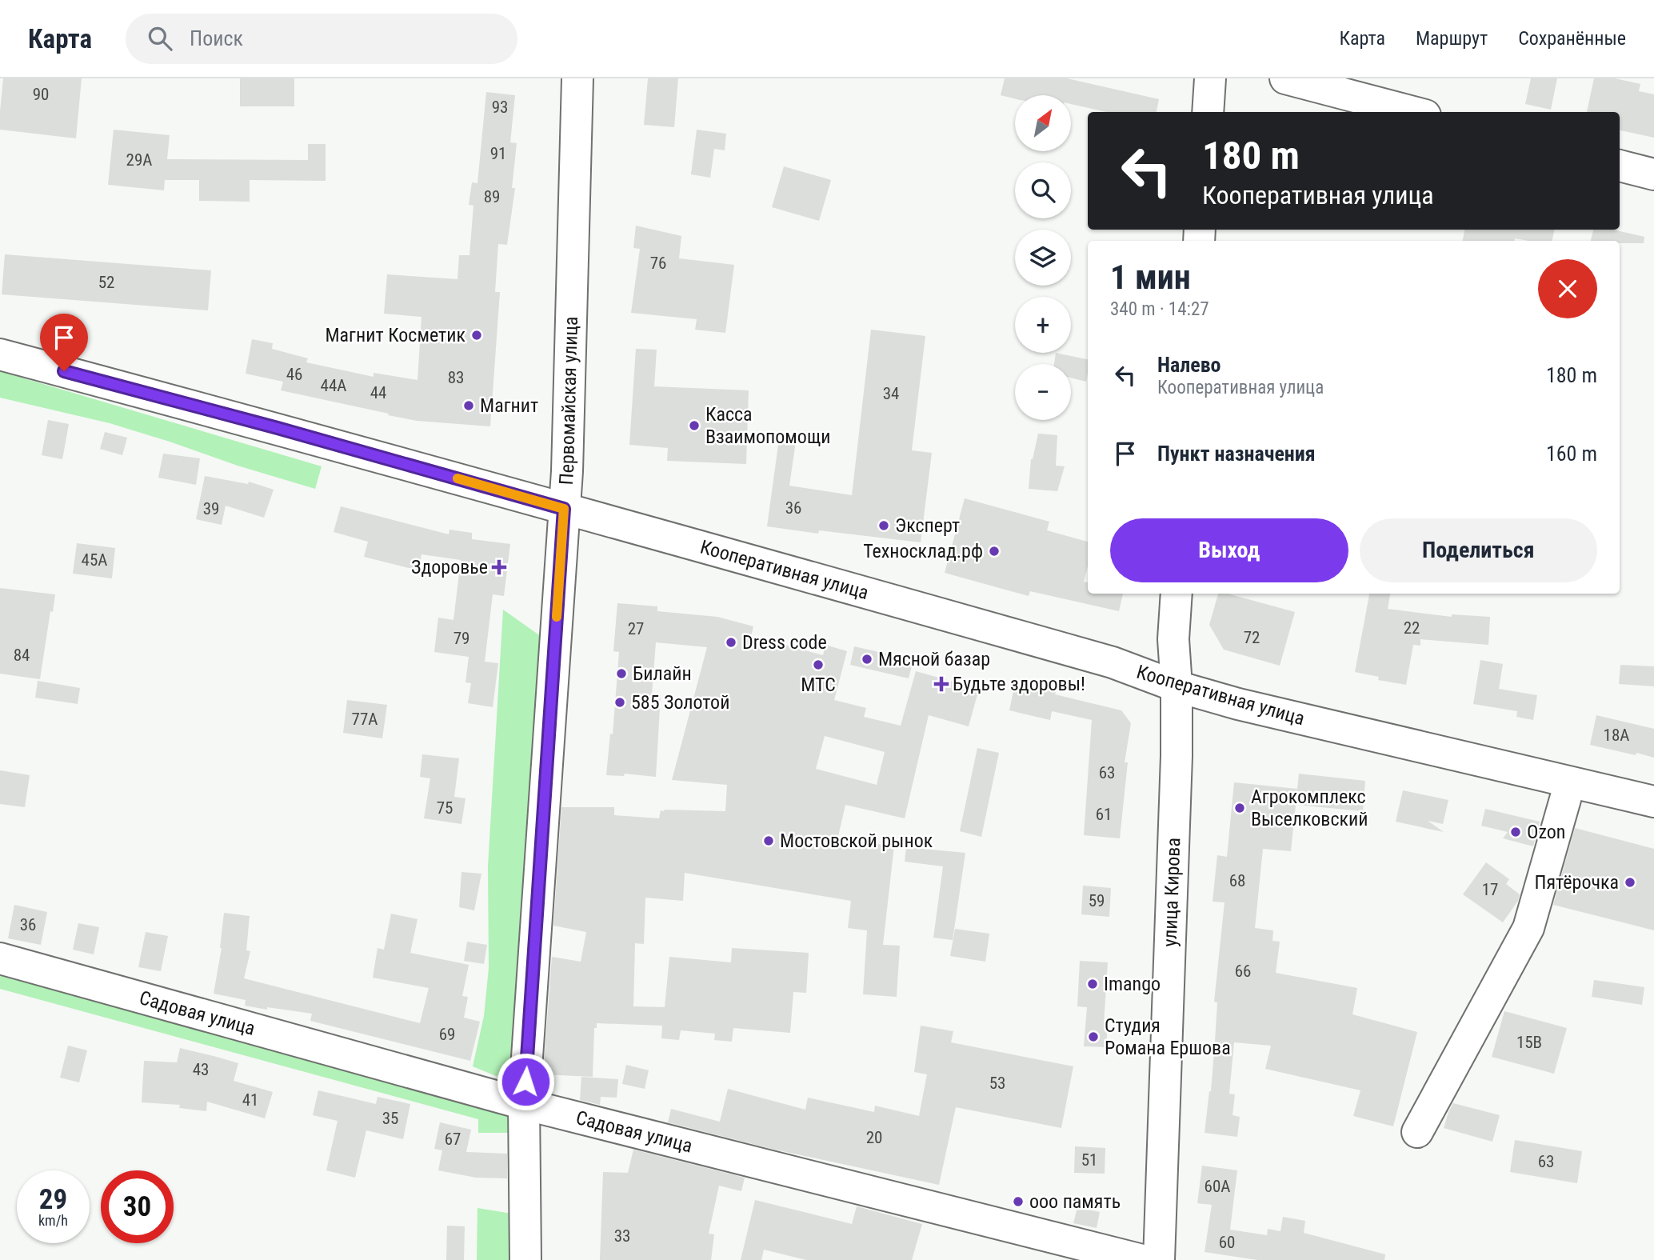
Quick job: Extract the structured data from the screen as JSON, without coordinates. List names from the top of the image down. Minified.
{"streets":{"street":["Первомайская улица","Кооперативная улица","улица Кирова","Садовая улица"]},"crossings":[["Первомайская улица","Кооперативная улица"],["Первомайская улица","Садовая улица"],["Кооперативная улица","улица Кирова"]],"places":{"other":["Магнит Косметик","Магнит","Касса Взаимопомощи","Эксперт","Техносклад.рф","Dress code","Мясной базар","МТС","Билайн","585 Золотой","Агрокомплекс Выселковский","Ozon","Мостовской рынок","Пятёрочка","Imango","Студия Романа Ершова","ооо память"],"health":["Здоровье","Будьте здоровы!"]},"house_numbers":["90","93","91","29А","89","76","52","46","83","44А","44","34","36","39","45А","22","27","72","79","84","77А","18А","63","75","61","68","17","59","36","66","69","15В","43","53","41","35","20","67","51","63","60А","33","60"],"north":"top right","page":{"header":"Карта","search":"Поиск","nav":["Карта","Маршрут","Сохранённые"],"map_buttons":["+","−"],"turn":["180 m","Кооперативная улица"],"heading":["1 мин","340 m · 14:27"],"list":[{"name":"Налево","note":"Кооперативная улица","value":"180 m"},{"name":"Пункт назначения","value":"160 m"}],"buttons":["Выход","Поделиться"],"speed":"29 km/h","limit":"30"}}
